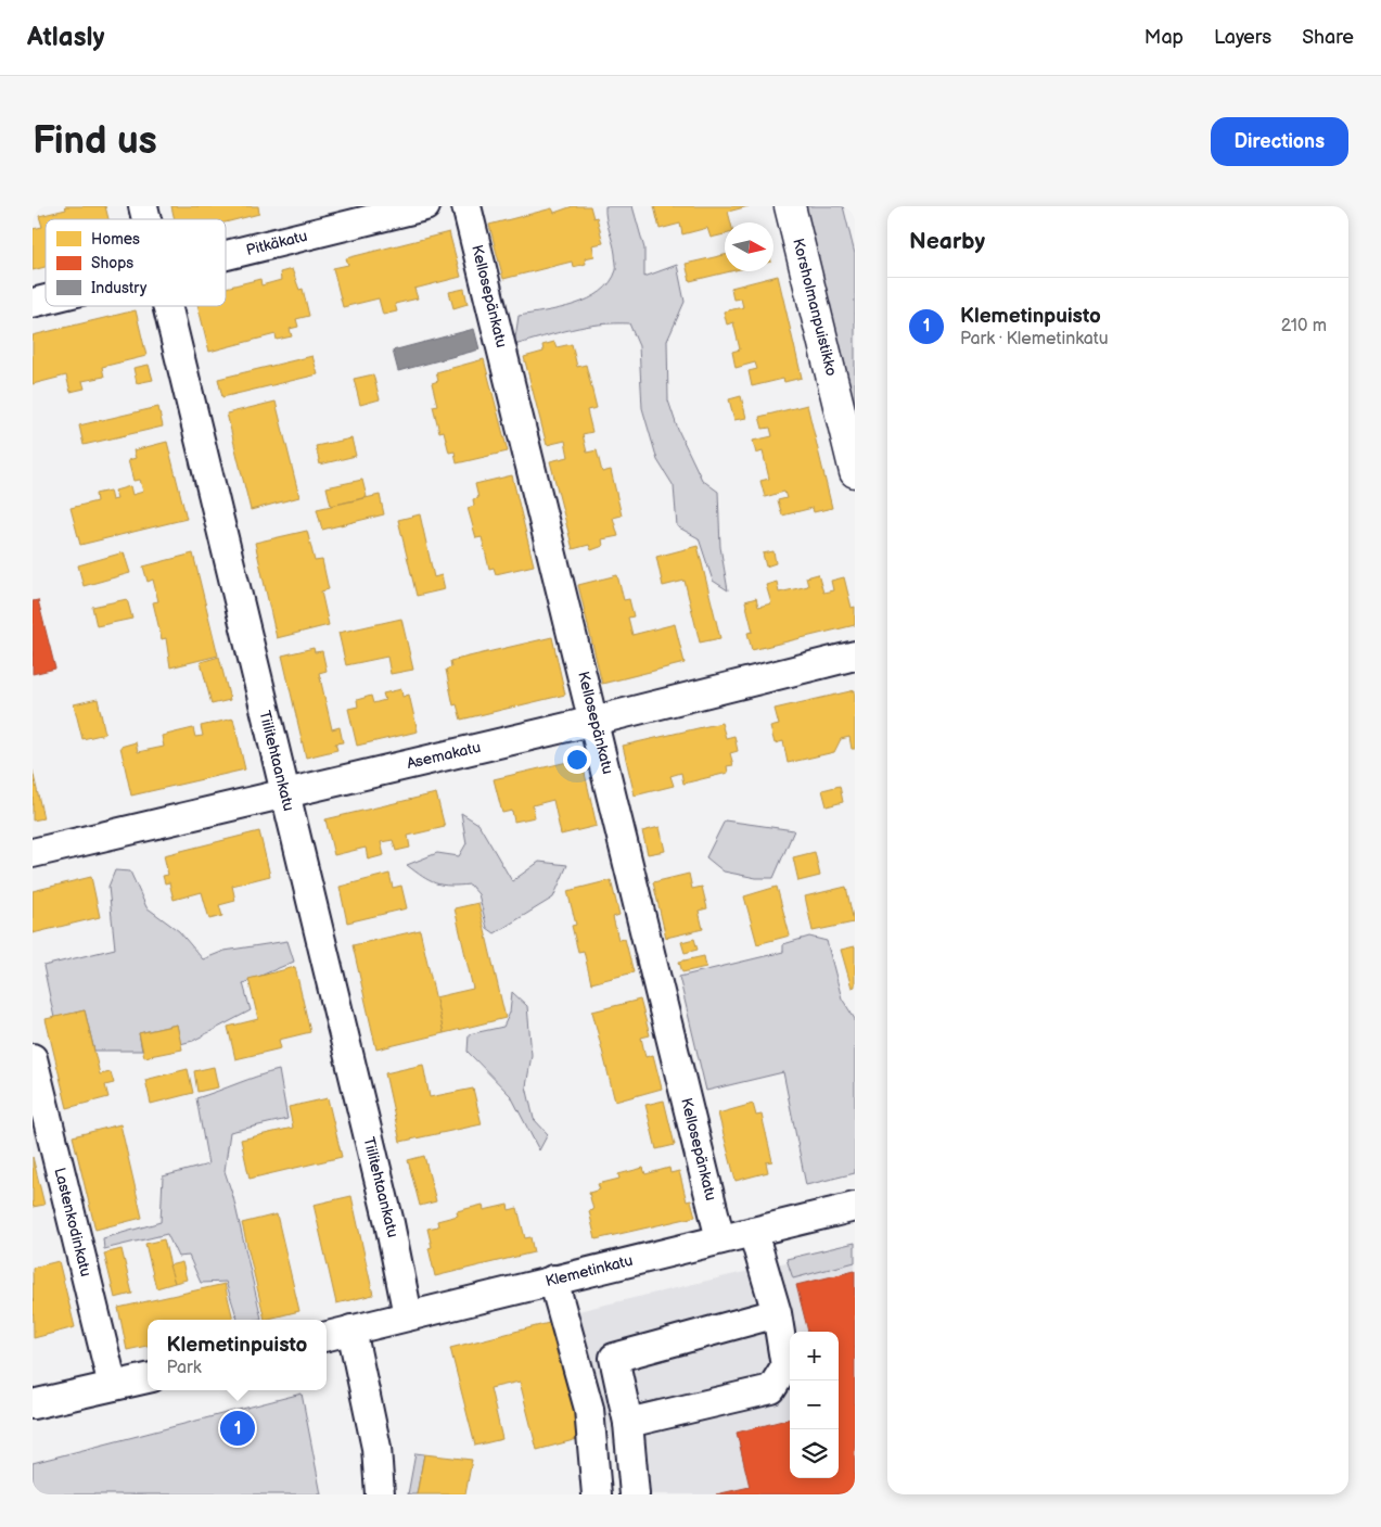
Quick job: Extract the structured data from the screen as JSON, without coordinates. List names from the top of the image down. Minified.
{"streets":{"main road":["Korsholmanpuistikko"],"street":["Pitkäkatu","Kellosepänkatu","Asemakatu","Tiilitehtaankatu","Lastenkodinkatu","Klemetinkatu"]},"crossings":[["Kellosepänkatu","Asemakatu"],["Kellosepänkatu","Klemetinkatu"],["Asemakatu","Tiilitehtaankatu"],["Tiilitehtaankatu","Klemetinkatu"]],"legend":["Homes","Shops","Industry"],"north":"right","page":{"header":"Atlasly","nav":["Map","Layers","Share"],"buttons":"Directions","title":"Find us","heading":"Nearby","list":[{"mark":"1","name":"Klemetinpuisto","note":"Park · Klemetinkatu","value":"210 m"}],"popup":["Klemetinpuisto","Park"],"map_buttons":["+","−"],"pins":"1"}}
